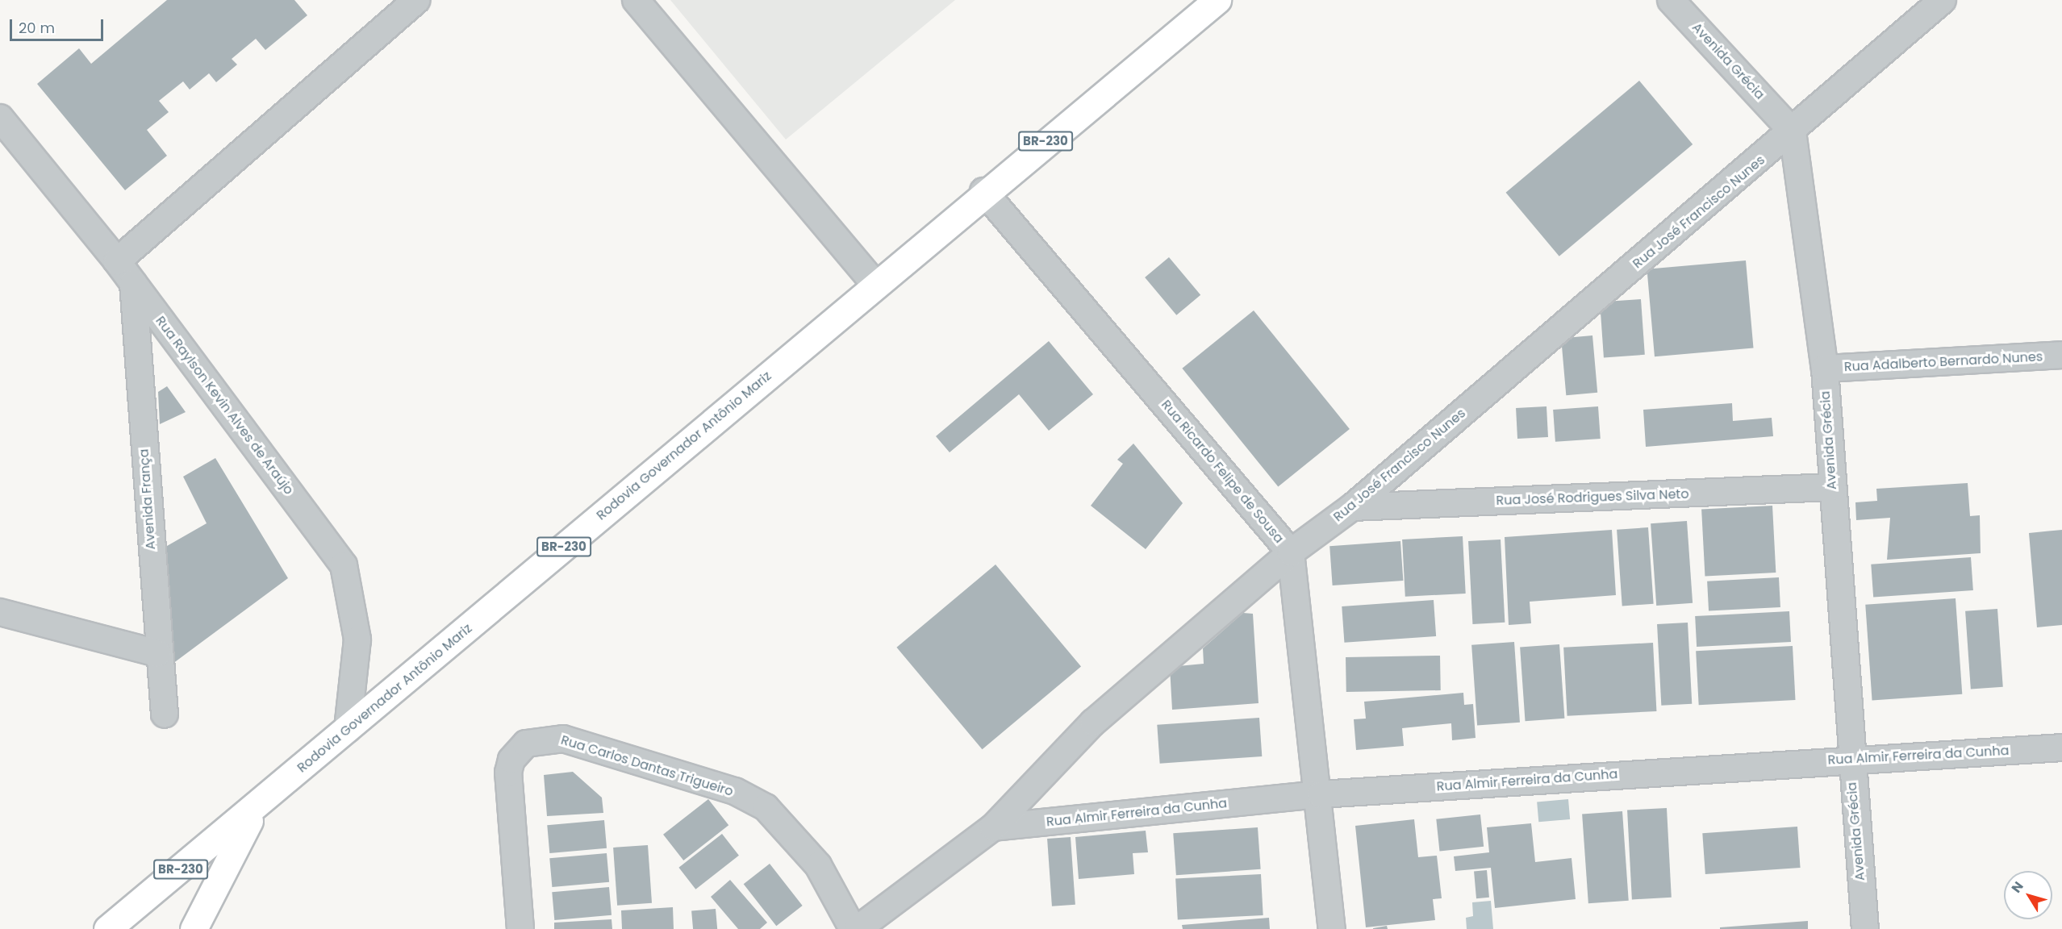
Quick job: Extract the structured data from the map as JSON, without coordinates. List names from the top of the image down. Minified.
{"streets":{"highway":["BR-230","Rodovia Governador Antônio Mariz"],"street":["Avenida Grécia","Rua José Francisco Nunes","Rua Adalberto Bernardo Nunes","Rua Raylson Kevin Alves de Araújo","Rua Ricardo Felipe de Sousa","Rua José Rodrigues Silva Neto","Avenida França","Rua Almir Ferreira da Cunha","Rua Carlos Dantas Trigueiro"]},"crossings":[["Avenida Grécia","Rua José Francisco Nunes"],["Avenida Grécia","Rua Adalberto Bernardo Nunes"],["Avenida Grécia","Rua José Rodrigues Silva Neto"],["Avenida Grécia","Rua Almir Ferreira da Cunha"],["Rua José Francisco Nunes","Rua Ricardo Felipe de Sousa"],["Rua José Francisco Nunes","Rua José Rodrigues Silva Neto"],["Rua José Francisco Nunes","Rua Almir Ferreira da Cunha"],["Rua Raylson Kevin Alves de Araújo","Rodovia Governador Antônio Mariz"],["Rua Raylson Kevin Alves de Araújo","Avenida França"],["Rodovia Governador Antônio Mariz","Rua Ricardo Felipe de Sousa"],["Rua Ricardo Felipe de Sousa","Rua Almir Ferreira da Cunha"]],"scale_bar":"20 m","north":"top left"}
